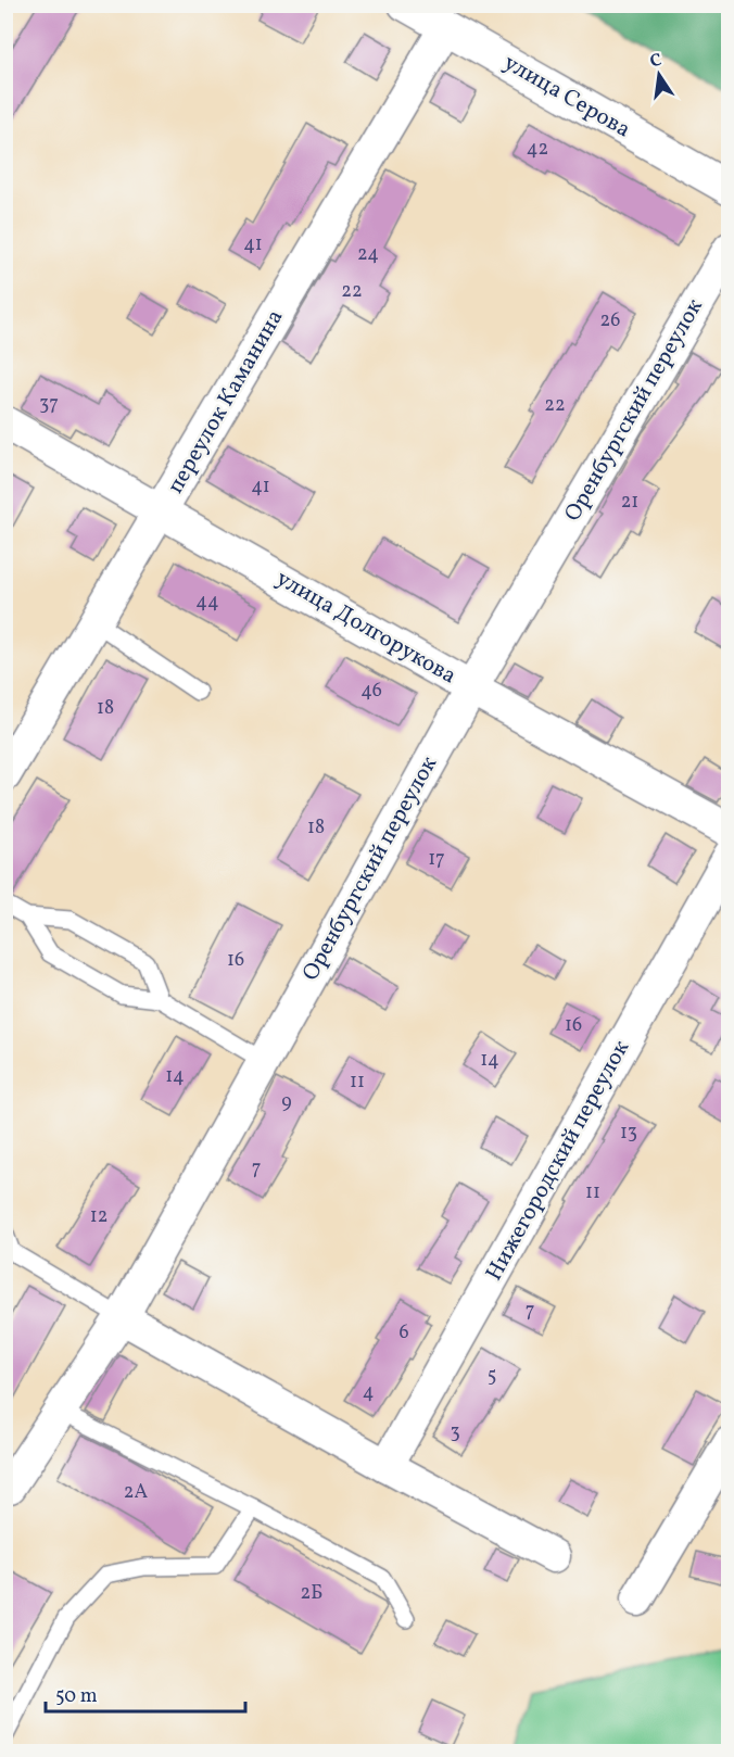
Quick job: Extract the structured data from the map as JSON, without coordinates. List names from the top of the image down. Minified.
{"streets":{"street":["улица Серова","переулок Каманина","Оренбургский переулок","улица Долгорукова","Нижегородский переулок"]},"crossings":[["улица Серова","переулок Каманина"],["переулок Каманина","улица Долгорукова"],["Оренбургский переулок","улица Долгорукова"]],"house_numbers":["42","41","24","22","26","37","22","41","21","44","46","18","18","17","16","16","14","14","11","9","13","7","11","12","7","6","5","4","3","2А","2Б"],"scale_bar":"50 m","north":"top"}
